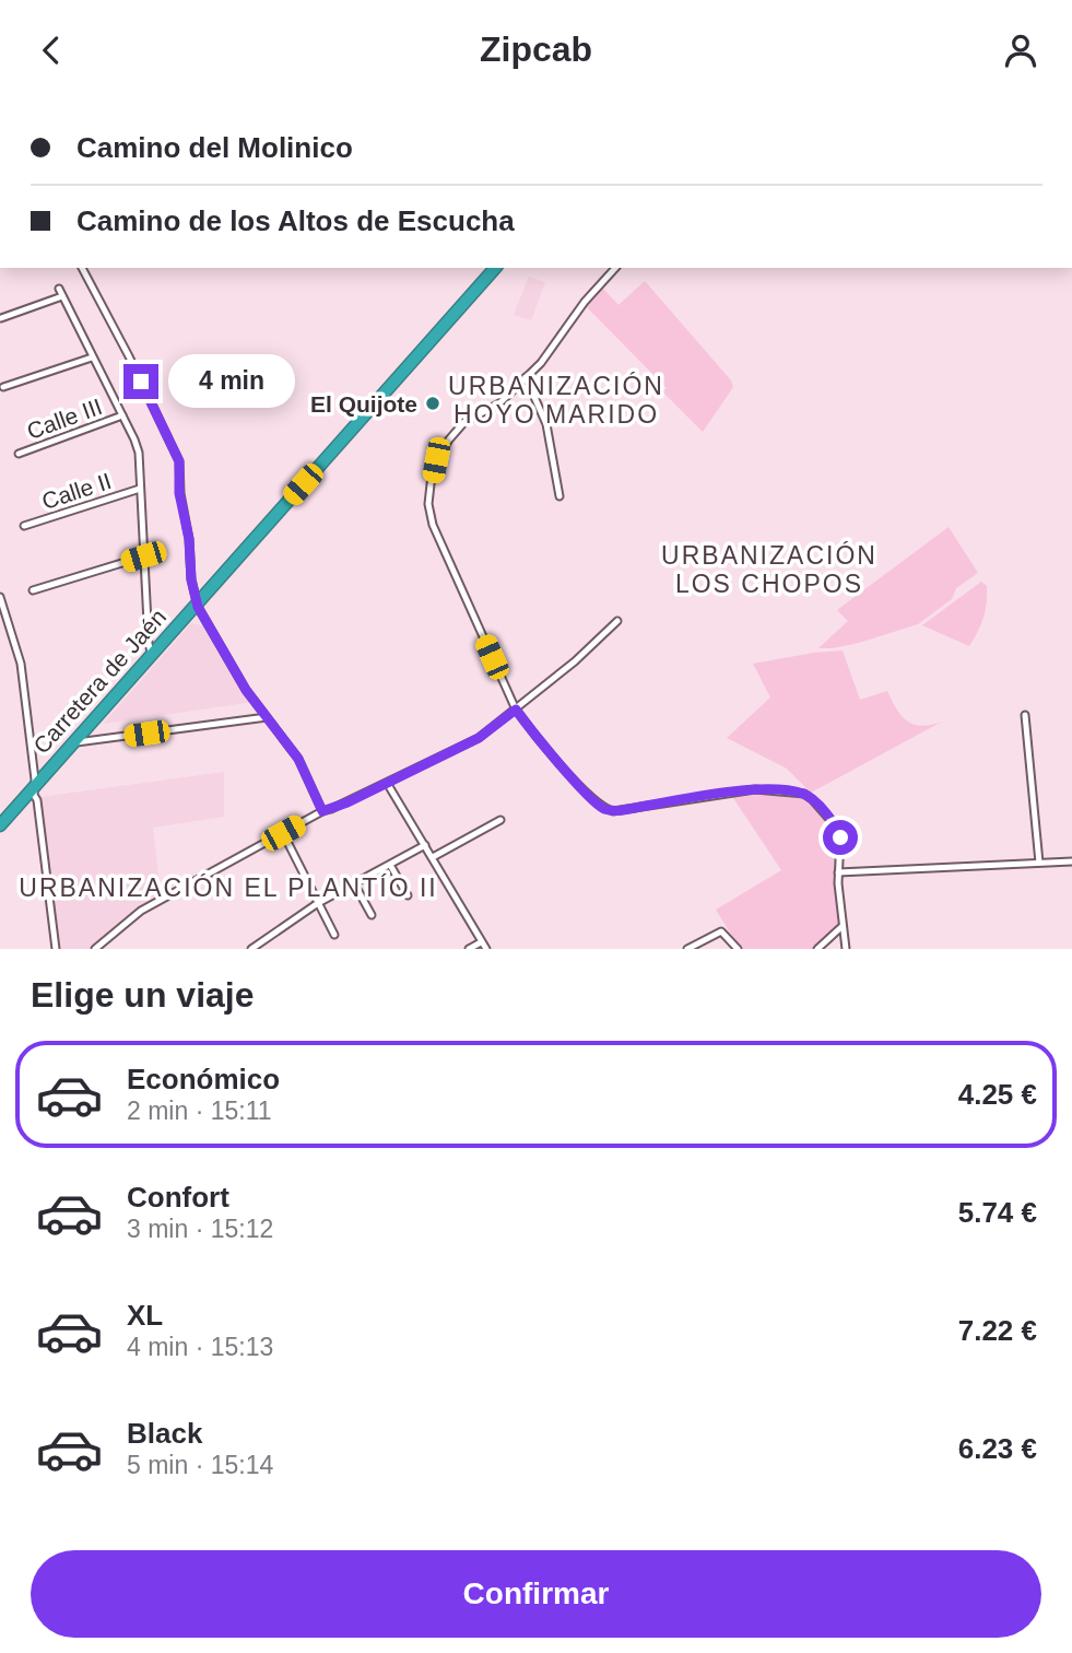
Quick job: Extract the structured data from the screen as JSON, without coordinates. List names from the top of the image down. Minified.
{"streets":{"highway":["Carretera de Jaén"],"street":["Calle III","Calle II"]},"districts":["URBANIZACIÓN HOYO MARIDO","URBANIZACIÓN LOS CHOPOS","URBANIZACIÓN EL PLANTÍO II"],"places":["El Quijote"],"page":{"header":"Zipcab","banner":["Camino del Molinico","Camino de los Altos de Escucha"],"bubble":"4 min","heading":"Elige un viaje","list":[{"name":"Económico","note":"2 min · 15:11","value":"4.25 €"},{"name":"Confort","note":"3 min · 15:12","value":"5.74 €"},{"name":"XL","note":"4 min · 15:13","value":"7.22 €"},{"name":"Black","note":"5 min · 15:14","value":"6.23 €"}],"buttons":"Confirmar"}}
